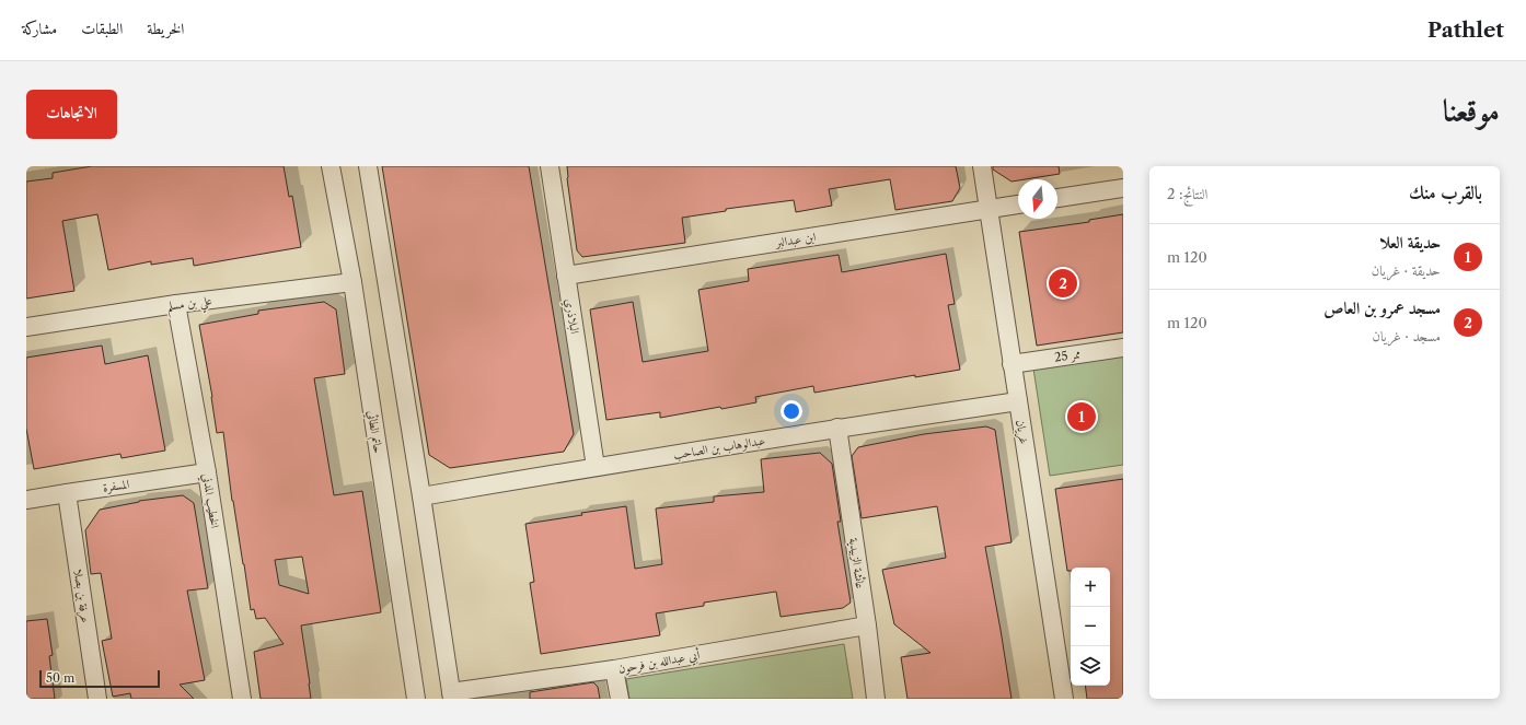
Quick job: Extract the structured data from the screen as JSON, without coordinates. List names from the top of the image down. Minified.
{"streets":{"street":["ابن عبدالبر","علي بن مسلم","البلاذري","ممر 25","حاتم الطائي","غريان","عبدالوهاب بن الصاحب","المسفرة","الخطيب المدني","عائشة الزبيدية","عرفة بن بصلا","أبي عبدالله بن فرحون"]},"crossings":[["ابن عبدالبر","البلاذري"],["ابن عبدالبر","غريان"],["علي بن مسلم","حاتم الطائي"],["علي بن مسلم","الخطيب المدني"],["البلاذري","عبدالوهاب بن الصاحب"],["ممر 25","غريان"],["غريان","عبدالوهاب بن الصاحب"],["عبدالوهاب بن الصاحب","عائشة الزبيدية"],["المسفرة","الخطيب المدني"],["المسفرة","عرفة بن بصلا"],["عائشة الزبيدية","أبي عبدالله بن فرحون"]],"scale_bar":"50 m","north":"bottom","page":{"header":"Pathlet","nav":["الخريطة","الطبقات","مشاركة"],"title":"موقعنا","buttons":"الاتجاهات","heading":["بالقرب منك","النتائج: 2"],"list":[{"mark":"1","name":"حديقة العلا","note":"حديقة · غريان","value":"120 m"},{"mark":"2","name":"مسجد عمرو بن العاص","note":"مسجد · غريان","value":"120 m"}],"pins":["2","1"],"map_buttons":["+","−"],"scale":"50 m"}}
